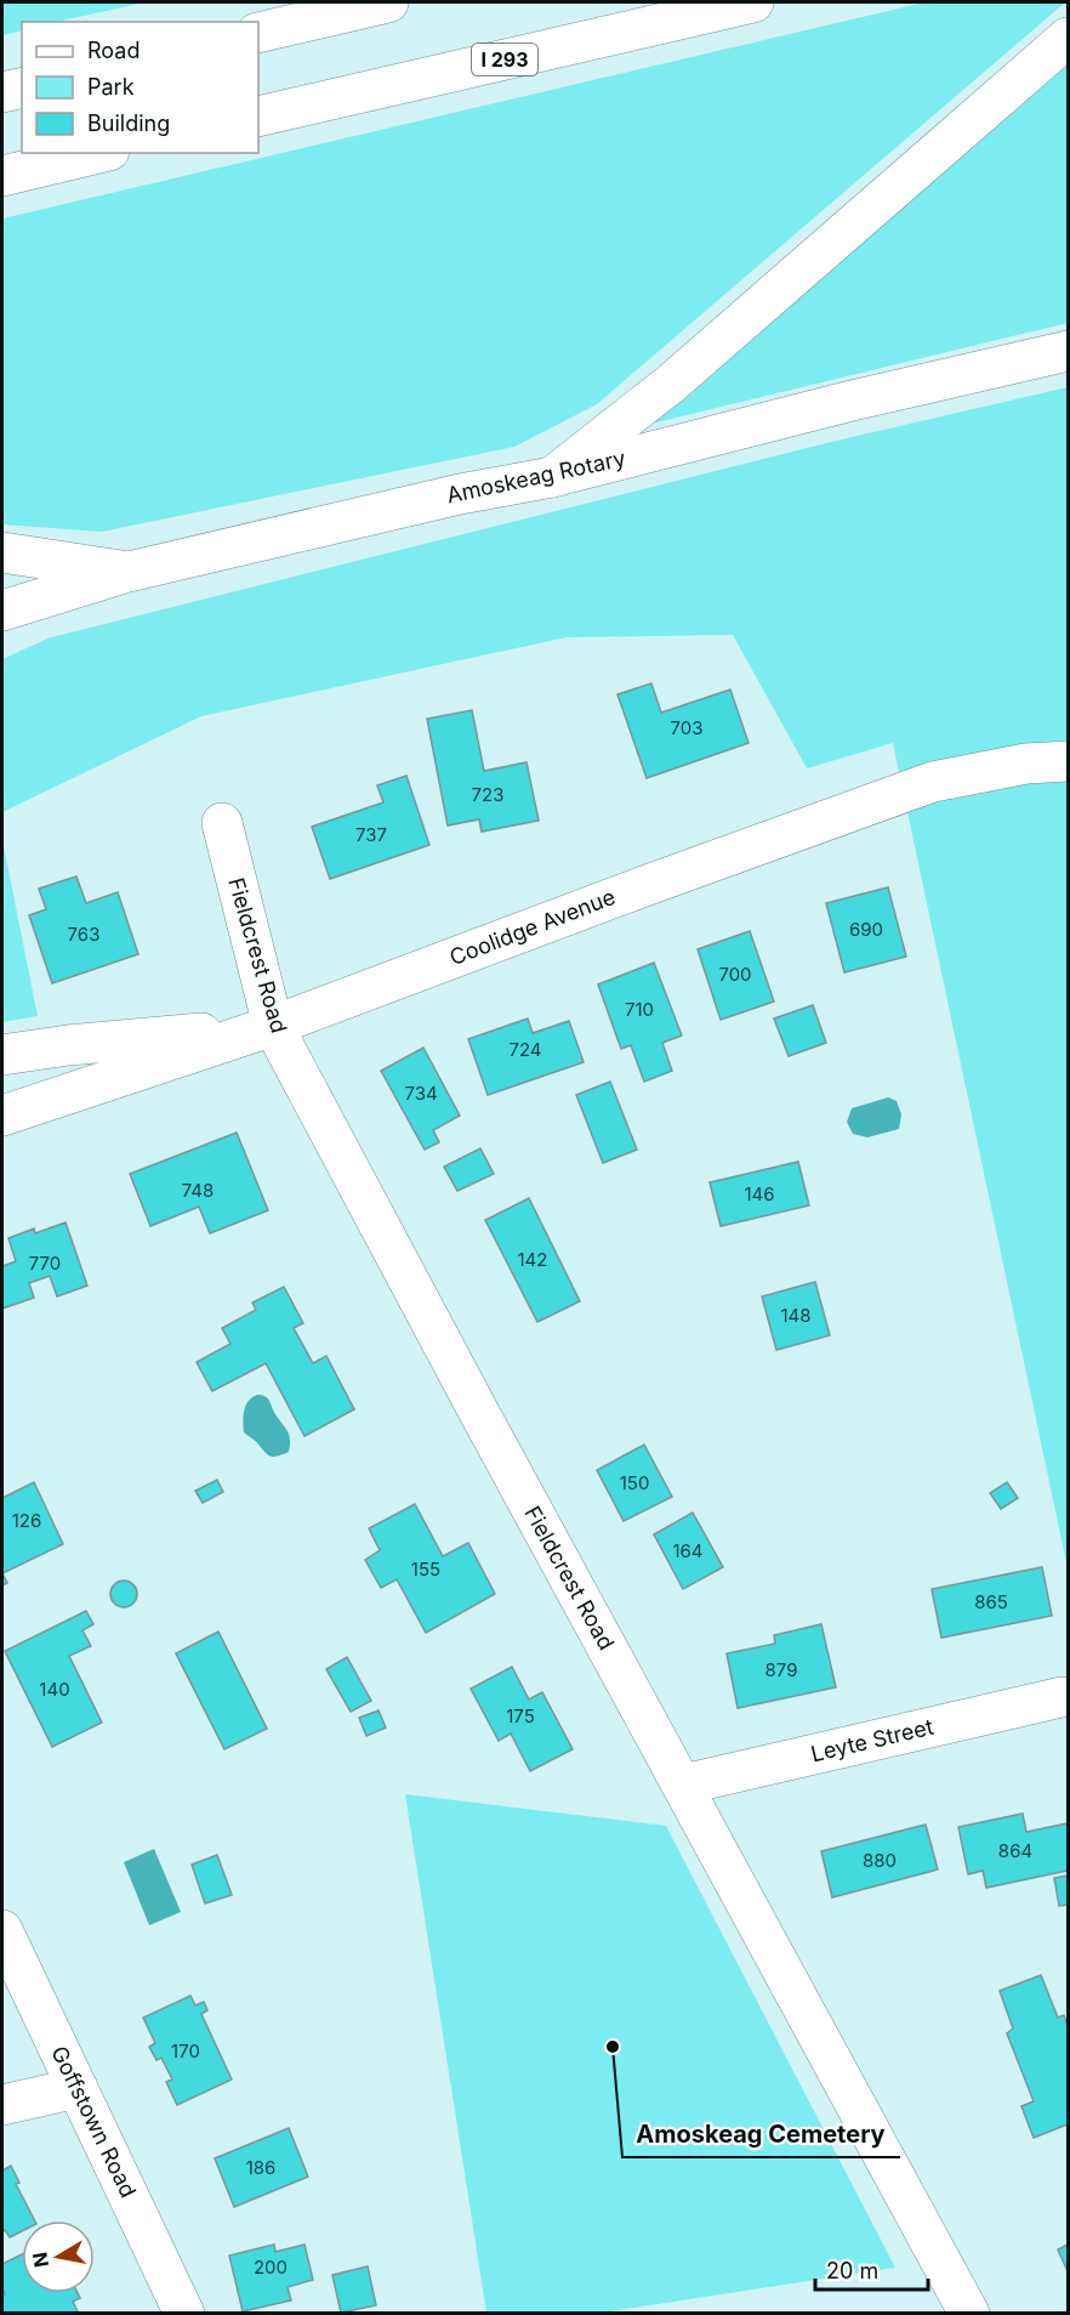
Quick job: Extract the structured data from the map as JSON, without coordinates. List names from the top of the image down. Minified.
{"streets":{"main road":["I 293","Amoskeag Rotary","Coolidge Avenue","Fieldcrest Road","Leyte Street","Goffstown Road"]},"crossings":[["Coolidge Avenue","Fieldcrest Road"],["Fieldcrest Road","Leyte Street"]],"places":["Amoskeag Cemetery"],"house_numbers":["703","723","737","690","763","700","710","724","734","748","146","142","770","148","150","126","164","155","865","879","140","175","864","880","170","186","200"],"legend":["Road","Park","Building"],"scale_bar":"20 m","north":"left"}
